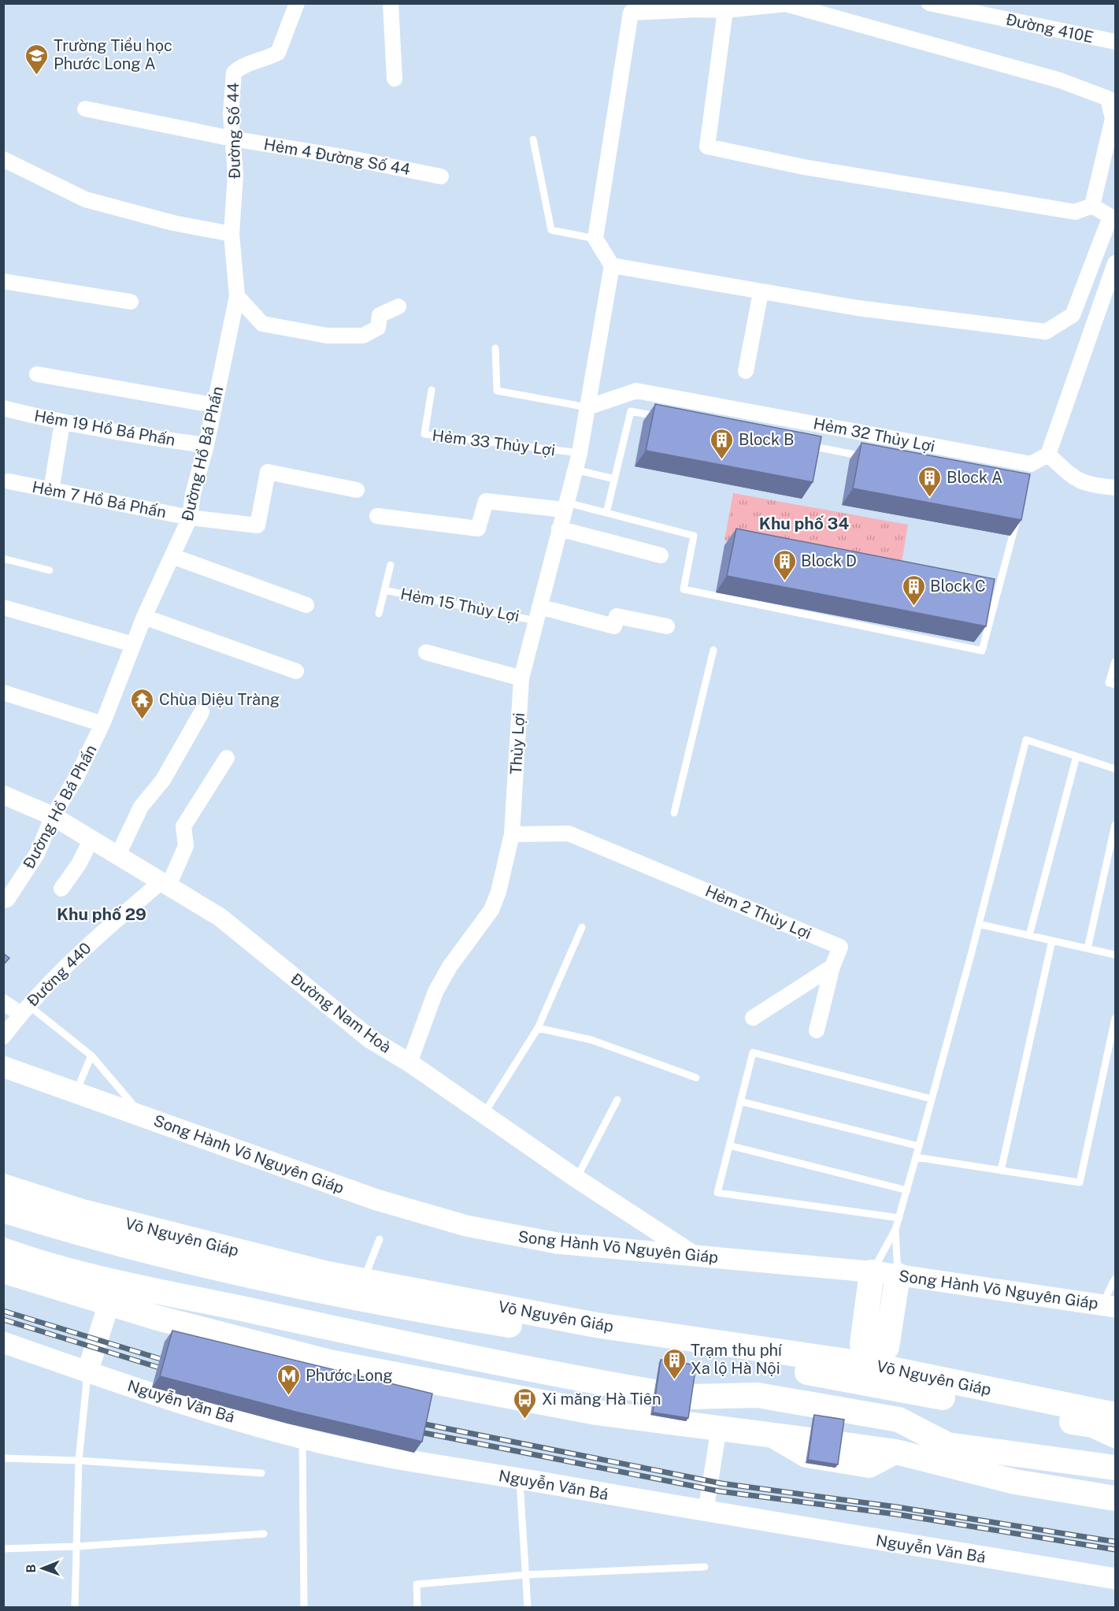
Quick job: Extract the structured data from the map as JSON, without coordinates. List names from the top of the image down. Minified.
{"streets":{"highway":["Võ Nguyên Giáp"],"main road":["Song Hành Võ Nguyên Giáp","Nguyễn Văn Bá"],"street":["Đường 410E","Đường Số 44","Hẻm 4 Đường Số 44","Hẻm 19 Hồ Bá Phấn","Hẻm 32 Thủy Lợi","Đường Hồ Bá Phấn","Hẻm 7 Hồ Bá Phấn","Thủy Lợi","Hẻm 2 Thủy Lợi","Đường 440","Đường Nam Hoà"],"lane":["Hẻm 33 Thủy Lợi","Hẻm 15 Thủy Lợi"]},"crossings":[["Đường Số 44","Hẻm 4 Đường Số 44"],["Đường Số 44","Đường Hồ Bá Phấn"],["Hẻm 19 Hồ Bá Phấn","Đường Hồ Bá Phấn"],["Hẻm 32 Thủy Lợi","Thủy Lợi"],["Hẻm 33 Thủy Lợi","Thủy Lợi"],["Đường Hồ Bá Phấn","Hẻm 7 Hồ Bá Phấn"],["Đường Hồ Bá Phấn","Đường Nam Hoà"],["Hẻm 15 Thủy Lợi","Thủy Lợi"],["Thủy Lợi","Hẻm 2 Thủy Lợi"],["Thủy Lợi","Đường Nam Hoà"],["Đường 440","Đường Nam Hoà"],["Đường Nam Hoà","Song Hành Võ Nguyên Giáp"]],"districts":["Khu phố 34","Khu phố 29"],"places":{"school or university":["Trường Tiểu học Phước Long A"],"building":["Block B","Block A","Block D","Block C","Trạm thu phí Xa lộ Hà Nội"],"temple":["Chùa Diệu Tràng"],"metro station":["Phước Long"],"bus stop":["Xi măng Hà Tiên"]},"north":"left"}
